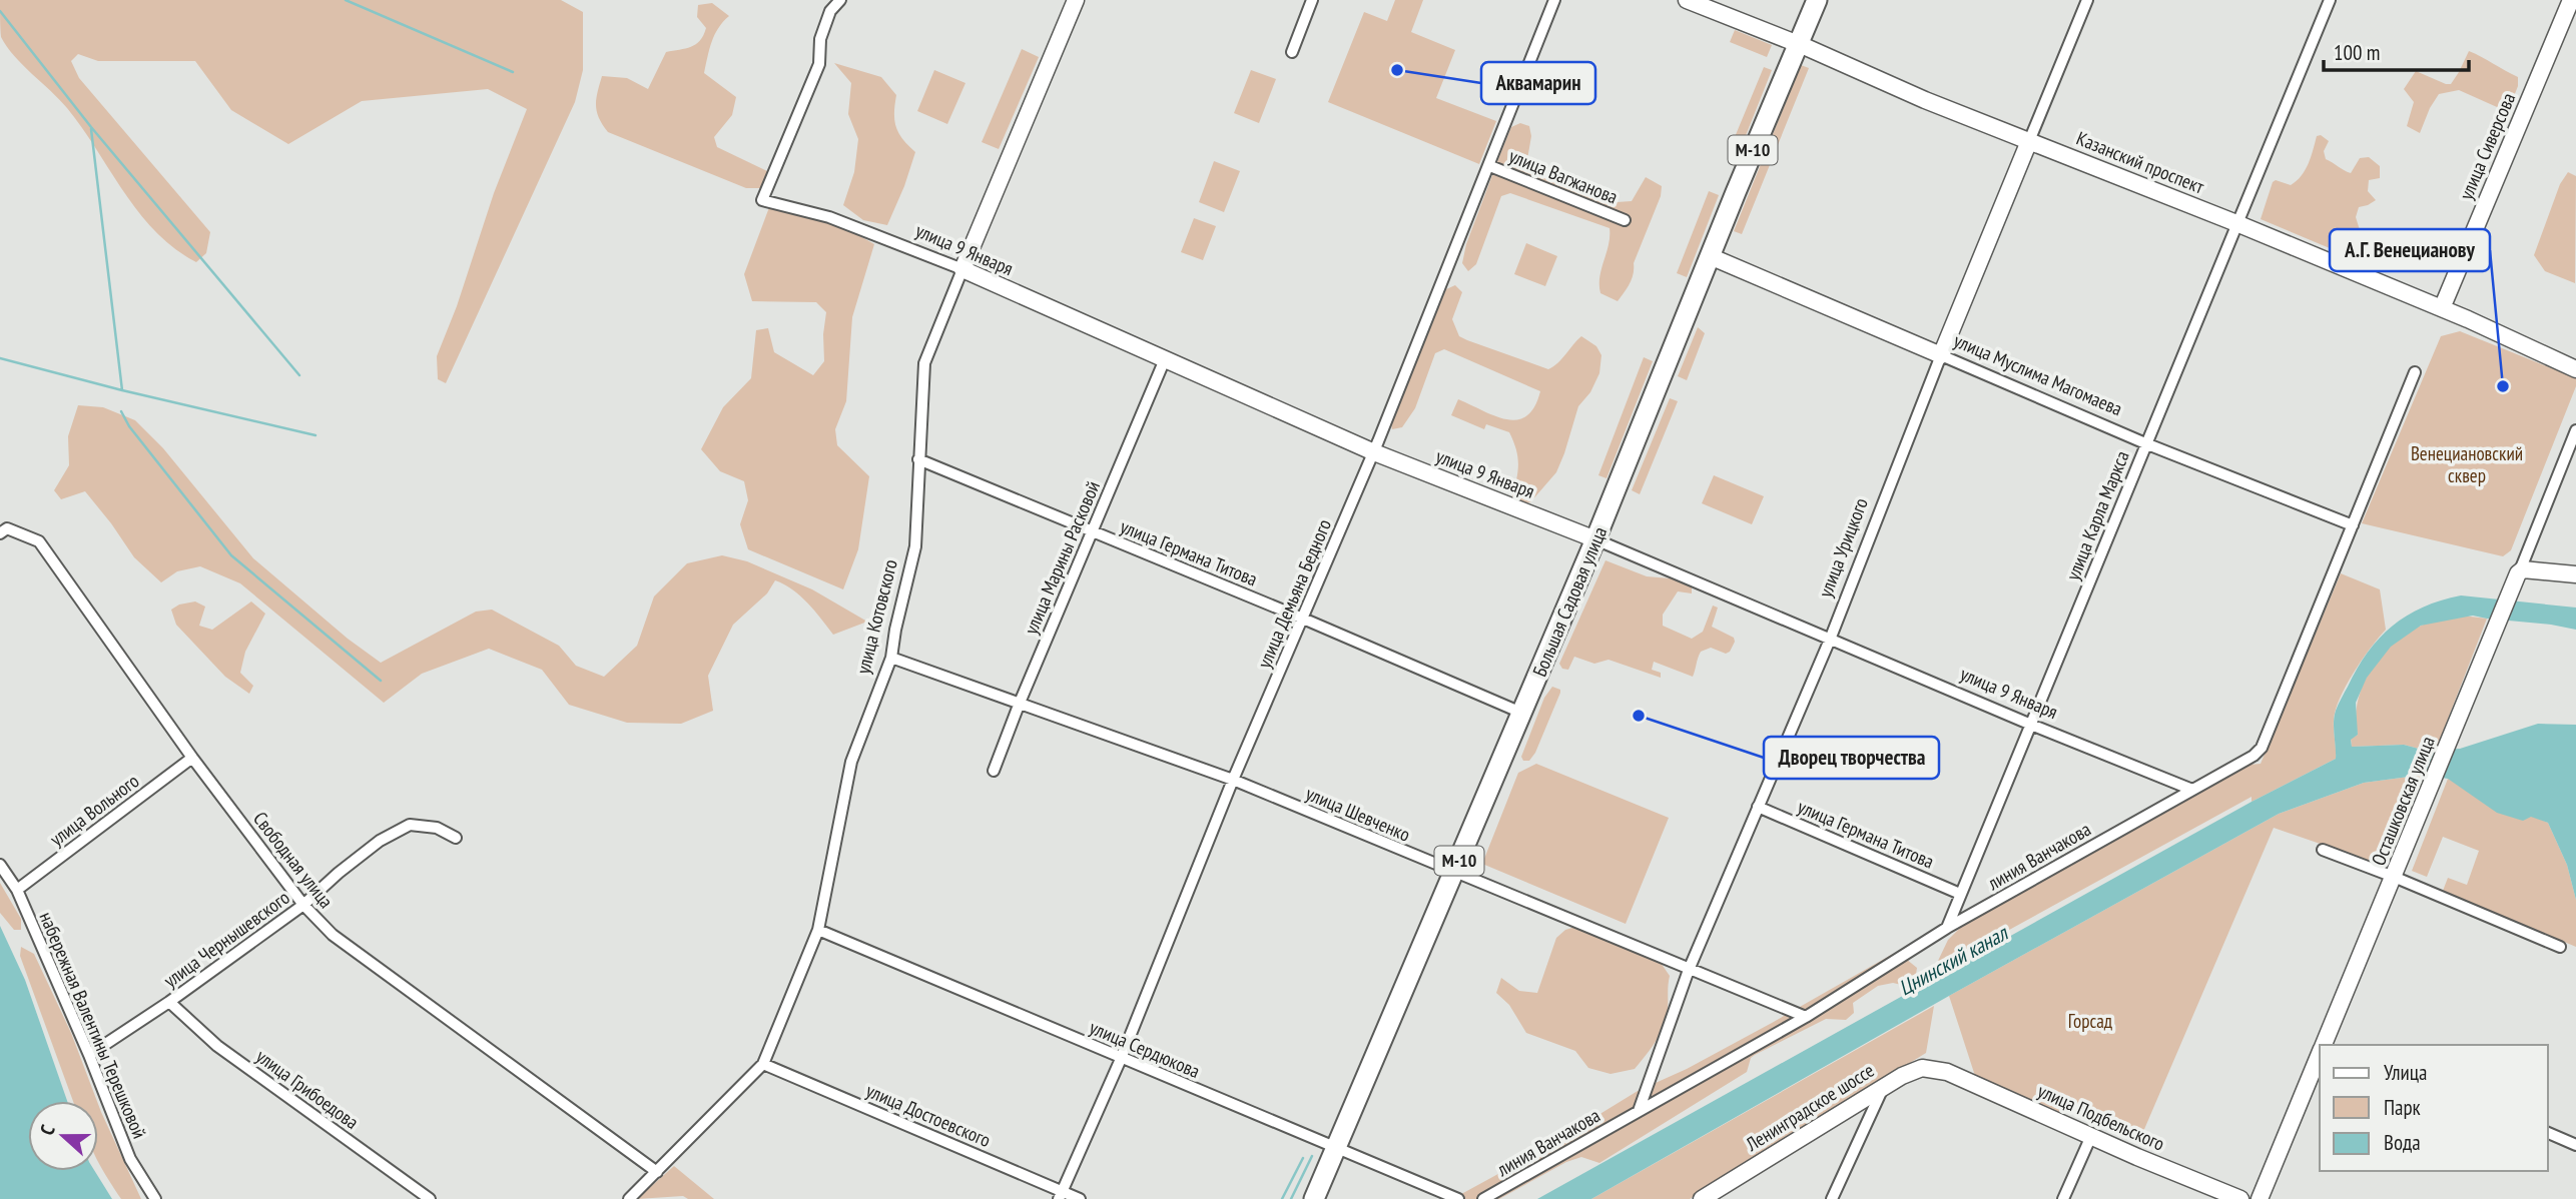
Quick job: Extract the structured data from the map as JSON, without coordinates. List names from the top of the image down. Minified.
{"streets":{"highway":["М-10","Большая Садовая улица"],"street":["улица Сиверсова","Казанский проспект","улица Вагжанова","улица 9 Января","улица Муслима Магомаева","улица Карла Маркса","улица Урицкого","улица Германа Титова","улица Марины Расковой","улица Демьяна Бедного","улица Котовского","Осташковская улица","улица Вольного","улица Шевченко","линия Ванчакова","Свободная улица","улица Чернышевского","набережная Валентины Терешковой","улица Сердюкова","улица Грибоедова","Ленинградское шоссе","улица Достоевского","улица Подбельского"]},"crossings":[["улица Сиверсова","Казанский проспект"],["Казанский проспект","улица Карла Маркса"],["Казанский проспект","улица Урицкого"],["Казанский проспект","Большая Садовая улица"],["улица Вагжанова","улица Демьяна Бедного"],["улица 9 Января","улица Карла Маркса"],["улица 9 Января","улица Урицкого"],["улица 9 Января","улица Марины Расковой"],["улица 9 Января","улица Демьяна Бедного"],["улица 9 Января","Большая Садовая улица"],["улица 9 Января","улица Котовского"],["улица 9 Января","линия Ванчакова"],["улица Муслима Магомаева","улица Карла Маркса"],["улица Муслима Магомаева","улица Урицкого"],["улица Муслима Магомаева","Большая Садовая улица"],["улица Муслима Магомаева","линия Ванчакова"],["улица Карла Маркса","улица Германа Титова"],["улица Карла Маркса","линия Ванчакова"],["улица Урицкого","улица Германа Титова"],["улица Урицкого","улица Шевченко"],["улица Урицкого","линия Ванчакова"],["улица Германа Титова","улица Марины Расковой"],["улица Германа Титова","улица Демьяна Бедного"],["улица Германа Титова","Большая Садовая улица"],["улица Германа Титова","улица Котовского"],["улица Марины Расковой","улица Шевченко"],["улица Демьяна Бедного","улица Шевченко"],["улица Демьяна Бедного","улица Сердюкова"],["улица Демьяна Бедного","улица Достоевского"],["Большая Садовая улица","улица Шевченко"],["Большая Садовая улица","улица Сердюкова"],["улица Котовского","улица Шевченко"],["улица Котовского","Свободная улица"],["улица Котовского","улица Сердюкова"],["улица Котовского","улица Достоевского"],["улица Вольного","Свободная улица"],["улица Вольного","набережная Валентины Терешковой"],["улица Шевченко","линия Ванчакова"],["Свободная улица","улица Чернышевского"],["улица Чернышевского","набережная Валентины Терешковой"],["улица Чернышевского","улица Грибоедова"],["Ленинградское шоссе","улица Подбельского"]],"water":["Цнинский канал"],"parks":["Венециановский сквер","Горсад"],"places":["Аквамарин","А.Г. Венецианову","Дворец творчества"],"legend":["Улица","Парк","Вода"],"scale_bar":"100 m","north":"left"}
